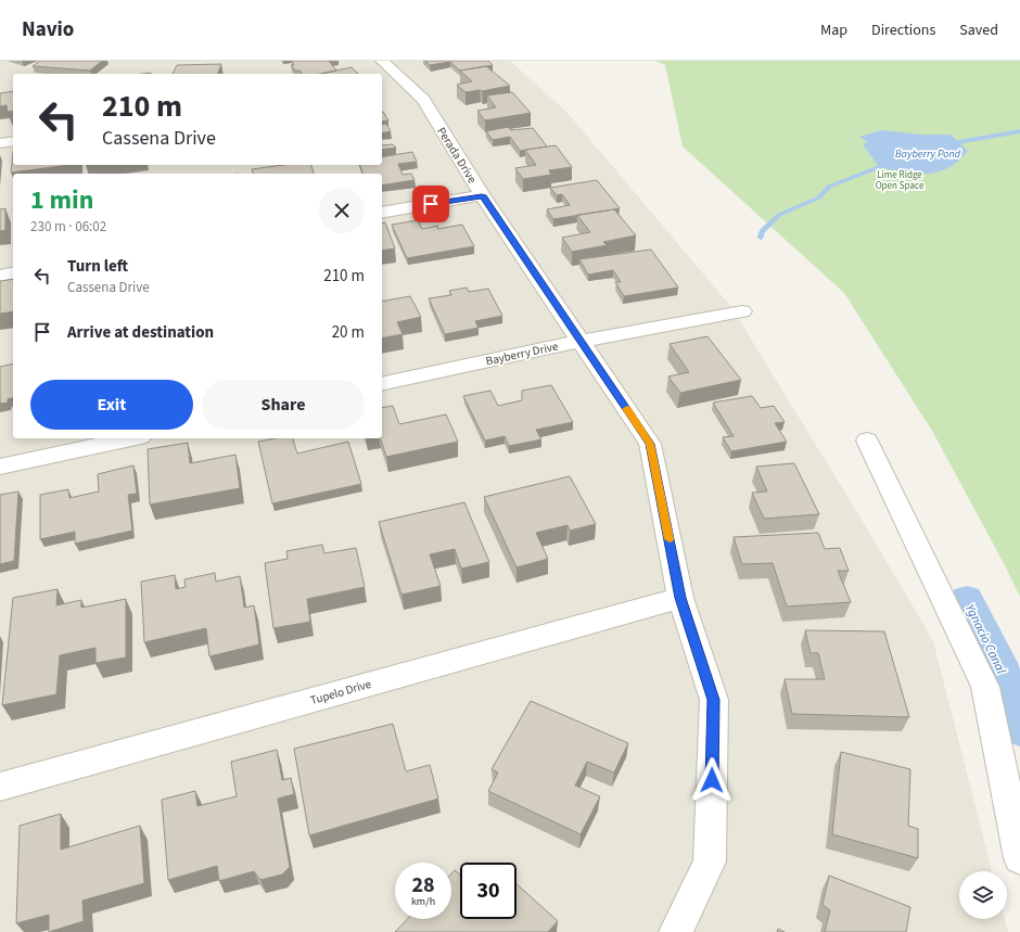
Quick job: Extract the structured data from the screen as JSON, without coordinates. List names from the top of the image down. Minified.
{"streets":{"street":["Perada Drive","Bayberry Drive","Tupelo Drive"]},"crossings":[["Perada Drive","Bayberry Drive"],["Perada Drive","Tupelo Drive"]],"water":["Bayberry Pond","Ygnacio Canal"],"parks":["Lime Ridge Open Space"],"page":{"header":"Navio","nav":["Map","Directions","Saved"],"turn":["210 m","Cassena Drive"],"heading":["1 min","230 m · 06:02"],"list":[{"name":"Turn left","note":"Cassena Drive","value":"210 m"},{"name":"Arrive at destination","value":"20 m"}],"buttons":["Exit","Share"],"speed":"28 km/h","limit":"30"}}
